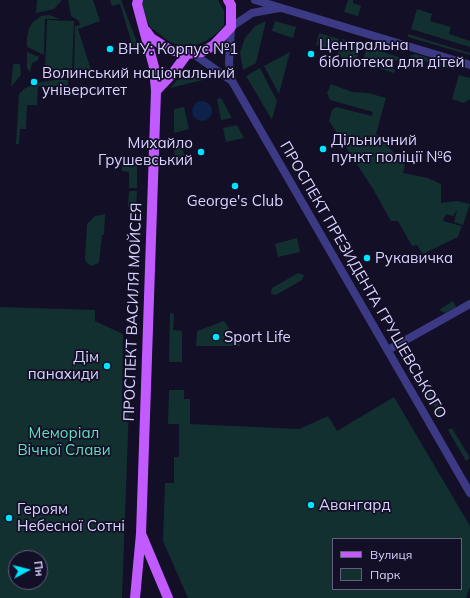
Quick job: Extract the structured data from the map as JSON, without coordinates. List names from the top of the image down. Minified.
{"streets":{"main road":["ПРОСПЕКТ ВАСИЛЯ МОЙСЕЯ"],"street":["ПРОСПЕКТ ПРЕЗИДЕНТА ГРУШЕВСЬКОГО"]},"parks":["Меморіал Вічної Слави"],"places":["ВНУ: Корпус №1","Центральна бібліотека для дітей","Волинський національний університет","Дільничний пункт поліції №6","Михайло Грушевський","George's Club","Рукавичка","Sport Life","Дім панахиди","Авангард","Героям Небесної Сотні"],"legend":["Вулиця","Парк"],"north":"right"}
